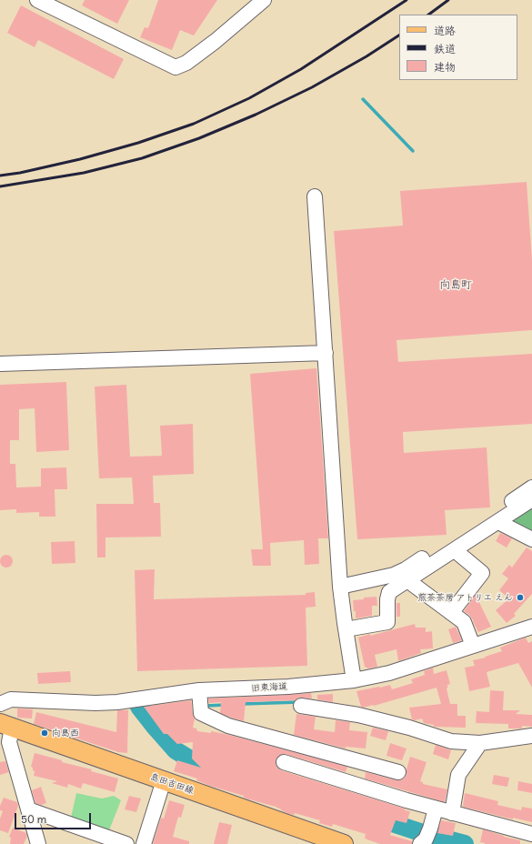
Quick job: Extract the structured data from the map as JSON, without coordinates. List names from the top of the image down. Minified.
{"streets":{"main road":["島田吉田線"],"street":["旧東海道"]},"districts":["向島町"],"places":["煎茶茶房 アトリエ えん","向島西"],"legend":["道路","鉄道","建物"],"scale_bar":"50 m"}
